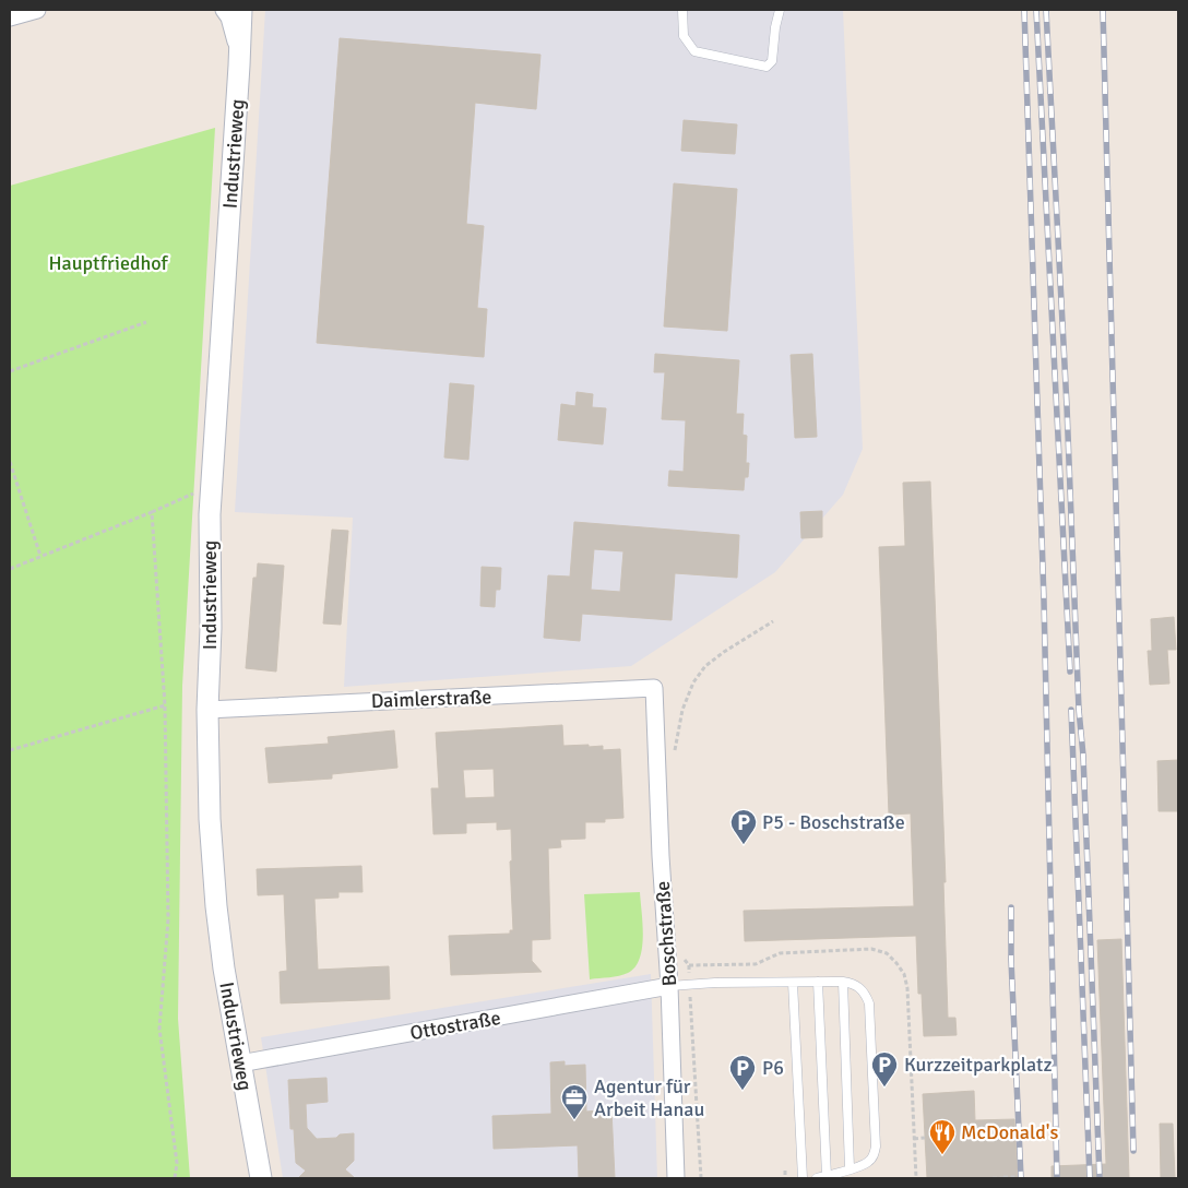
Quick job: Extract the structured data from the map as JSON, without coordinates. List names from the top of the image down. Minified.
{"streets":{"street":["Industrieweg","Daimlerstraße","Boschstraße","Ottostraße"]},"crossings":[["Industrieweg","Daimlerstraße"],["Industrieweg","Ottostraße"],["Daimlerstraße","Boschstraße"],["Boschstraße","Ottostraße"]],"parks":["Hauptfriedhof"],"places":{"parking":["P5 - Boschstraße","Kurzzeitparkplatz","P6"],"office":["Agentur für Arbeit Hanau"],"restaurant":["McDonald's"]}}
